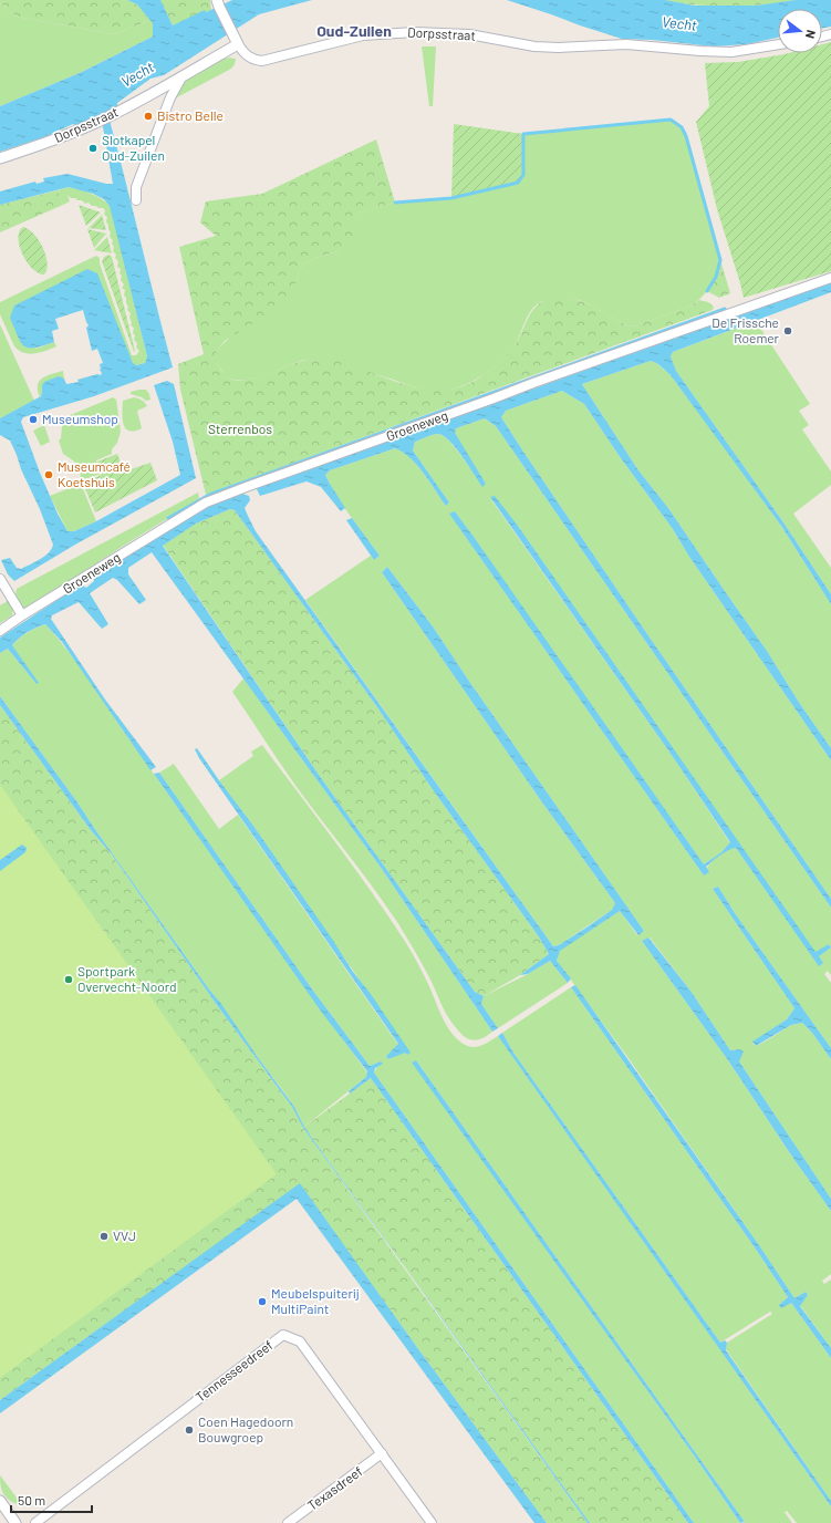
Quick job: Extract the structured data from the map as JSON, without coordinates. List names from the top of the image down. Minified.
{"streets":{"street":["Dorpsstraat","Groeneweg","Tennesseedreef","Texasdreef"]},"crossings":[["Tennesseedreef","Texasdreef"]],"districts":["Oud-Zuilen"],"water":["Vecht"],"parks":["Sterrenbos"],"places":["Bistro Belle","Slotkapel Oud-Zuilen","De Frissche Roemer","Museumshop","Museumcafé Koetshuis","Sportpark Overvecht-Noord","VVJ","Meubelspuiterij MultiPaint","Coen Hagedoorn Bouwgroep"],"scale_bar":"50 m","north":"right"}
